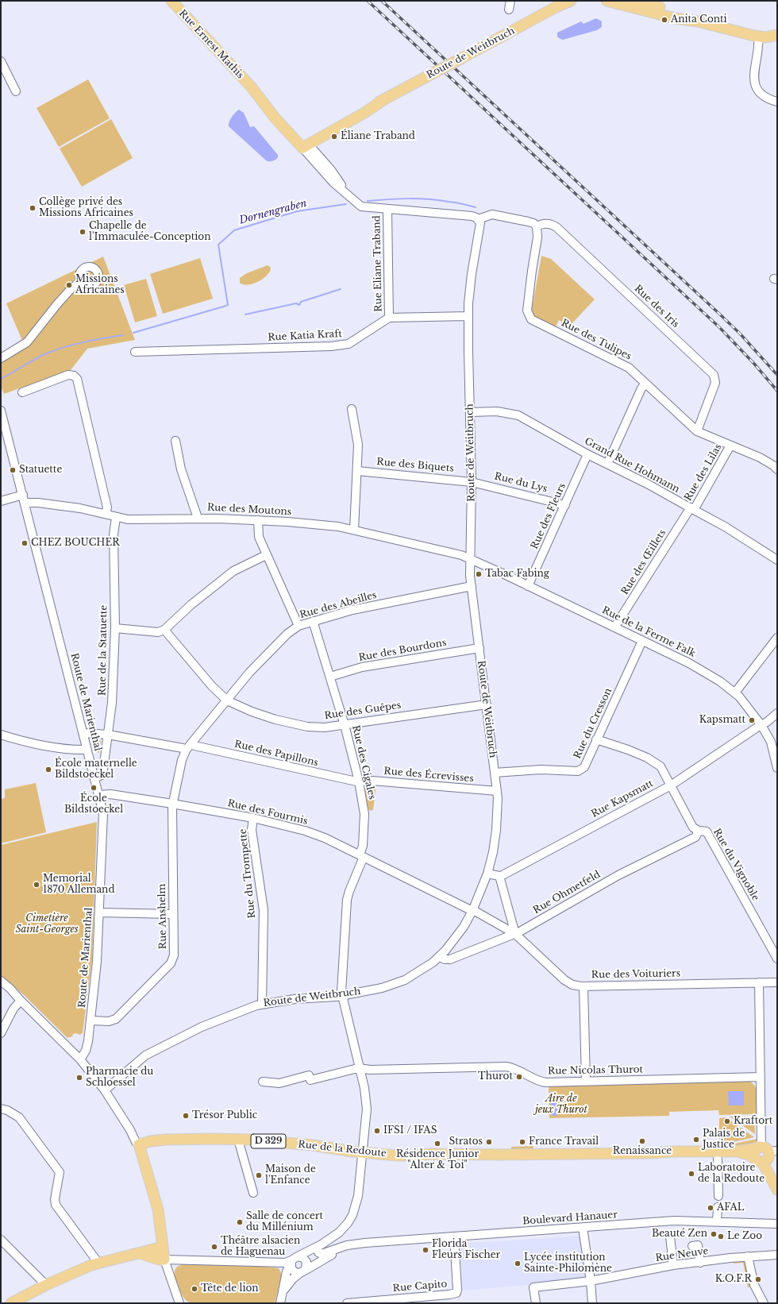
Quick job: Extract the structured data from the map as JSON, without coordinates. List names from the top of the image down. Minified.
{"streets":{"main road":["Rue Ernest Mathis","Route de Weitbruch","D 329","Rue de la Redoute"],"street":["Rue Eliane Traband","Rue des Iris","Rue Katia Kraft","Rue des Tulipes","Rue des Biquets","Grand Rue Hohmann","Rue des Lilas","Rue du Lys","Rue des Moutons","Rue des Fleurs","Rue des Œillets","Rue des Abeilles","Rue de la Ferme Falk","Rue de la Statuette","Rue des Bourdons","Route de Marienthal","Rue des Guêpes","Rue du Cresson","Rue des Papillons","Rue des Cigales","Rue des Écrevisses","Rue Kapsmatt","Rue des Fourmis","Rue du Vignoble","Rue du Trompette","Rue Ohmetfeld","Rue Anshelm","Rue des Voituriers","Rue Nicolas Thurot","Boulevard Hanauer","Rue Neuve","Rue Capito"]},"crossings":[["Rue Ernest Mathis","Route de Weitbruch"],["Route de Weitbruch","Rue des Biquets"],["Route de Weitbruch","Grand Rue Hohmann"],["Route de Weitbruch","Rue du Lys"],["Route de Weitbruch","Rue des Moutons"],["Route de Weitbruch","Rue des Abeilles"],["Route de Weitbruch","Rue de la Ferme Falk"],["Route de Weitbruch","Rue des Bourdons"],["Route de Weitbruch","Rue des Guêpes"],["Route de Weitbruch","Rue du Cresson"],["Route de Weitbruch","Rue des Cigales"],["Route de Weitbruch","Rue des Écrevisses"],["Route de Weitbruch","Rue des Fourmis"],["Route de Weitbruch","Rue du Trompette"],["Route de Weitbruch","Rue Ohmetfeld"],["Route de Weitbruch","Rue des Voituriers"],["Rue Eliane Traband","Rue Katia Kraft"],["Rue des Iris","Rue des Tulipes"],["Rue des Tulipes","Rue des Lilas"],["Rue des Biquets","Rue du Lys"],["Grand Rue Hohmann","Rue des Lilas"],["Grand Rue Hohmann","Rue des Fleurs"],["Grand Rue Hohmann","Rue des Œillets"],["Rue des Lilas","Rue des Œillets"],["Rue du Lys","Rue des Fleurs"],["Rue des Moutons","Rue de la Ferme Falk"],["Rue des Moutons","Rue de la Statuette"],["Rue des Moutons","Route de Marienthal"],["Rue des Fleurs","Rue de la Ferme Falk"],["Rue des Œillets","Rue de la Ferme Falk"],["Rue des Abeilles","Rue des Guêpes"],["Rue des Abeilles","Rue des Papillons"],["Rue des Abeilles","Rue des Cigales"],["Rue des Abeilles","Rue des Fourmis"],["Rue des Abeilles","Rue Anshelm"],["Rue de la Ferme Falk","Rue du Cresson"],["Rue de la Ferme Falk","Rue Kapsmatt"],["Rue de la Statuette","Route de Marienthal"],["Rue de la Statuette","Rue des Papillons"],["Rue des Bourdons","Rue des Cigales"],["Route de Marienthal","Rue des Papillons"],["Route de Marienthal","Rue des Fourmis"],["Route de Marienthal","Rue Anshelm"],["Rue des Guêpes","Rue des Cigales"],["Rue du Cresson","Rue du Vignoble"],["Rue des Papillons","Rue des Cigales"],["Rue des Papillons","Rue des Écrevisses"],["Rue des Cigales","Rue des Écrevisses"],["Rue des Cigales","Rue des Fourmis"],["Rue des Cigales","Rue Nicolas Thurot"],["Rue des Cigales","Rue de la Redoute"],["Rue des Cigales","Boulevard Hanauer"],["Rue Kapsmatt","Rue du Vignoble"],["Rue des Fourmis","Rue du Trompette"],["Rue des Fourmis","Rue Anshelm"],["Rue des Fourmis","Rue des Voituriers"],["Rue du Vignoble","Rue Ohmetfeld"],["Rue Ohmetfeld","Rue des Voituriers"],["Boulevard Hanauer","Rue Capito"]],"water":["Dornengraben"],"parks":["Cimetière Saint-Georges","Aire de jeux Thurot"],"places":["Anita Conti","Éliane Traband","Collège privé des Missions Africaines","Chapelle de l'Immaculée-Conception","Missions Africaines","Statuette","CHEZ BOUCHER","Tabac Fabing","Kapsmatt","École maternelle Bildstoeckel","École Bildstoeckel","Memorial 1870 Allemand","Thurot","Pharmacie du Schloessel","Trésor Public","Kraftort","IFSI / IFAS","Palais de Justice","Renaissance","Stratos","France Travail","Résidence Junior \"Alter & Toi\"","Laboratoire de la Redoute","Maison de l'Enfance","AFAL","Salle de concert du Millénium","Beauté Zen","Le Zoo","Théâtre alsacien de Haguenau","Florida Fleurs Fischer","Lycée institution Sainte-Philomène","K.O.F.R","Tête de lion"]}
